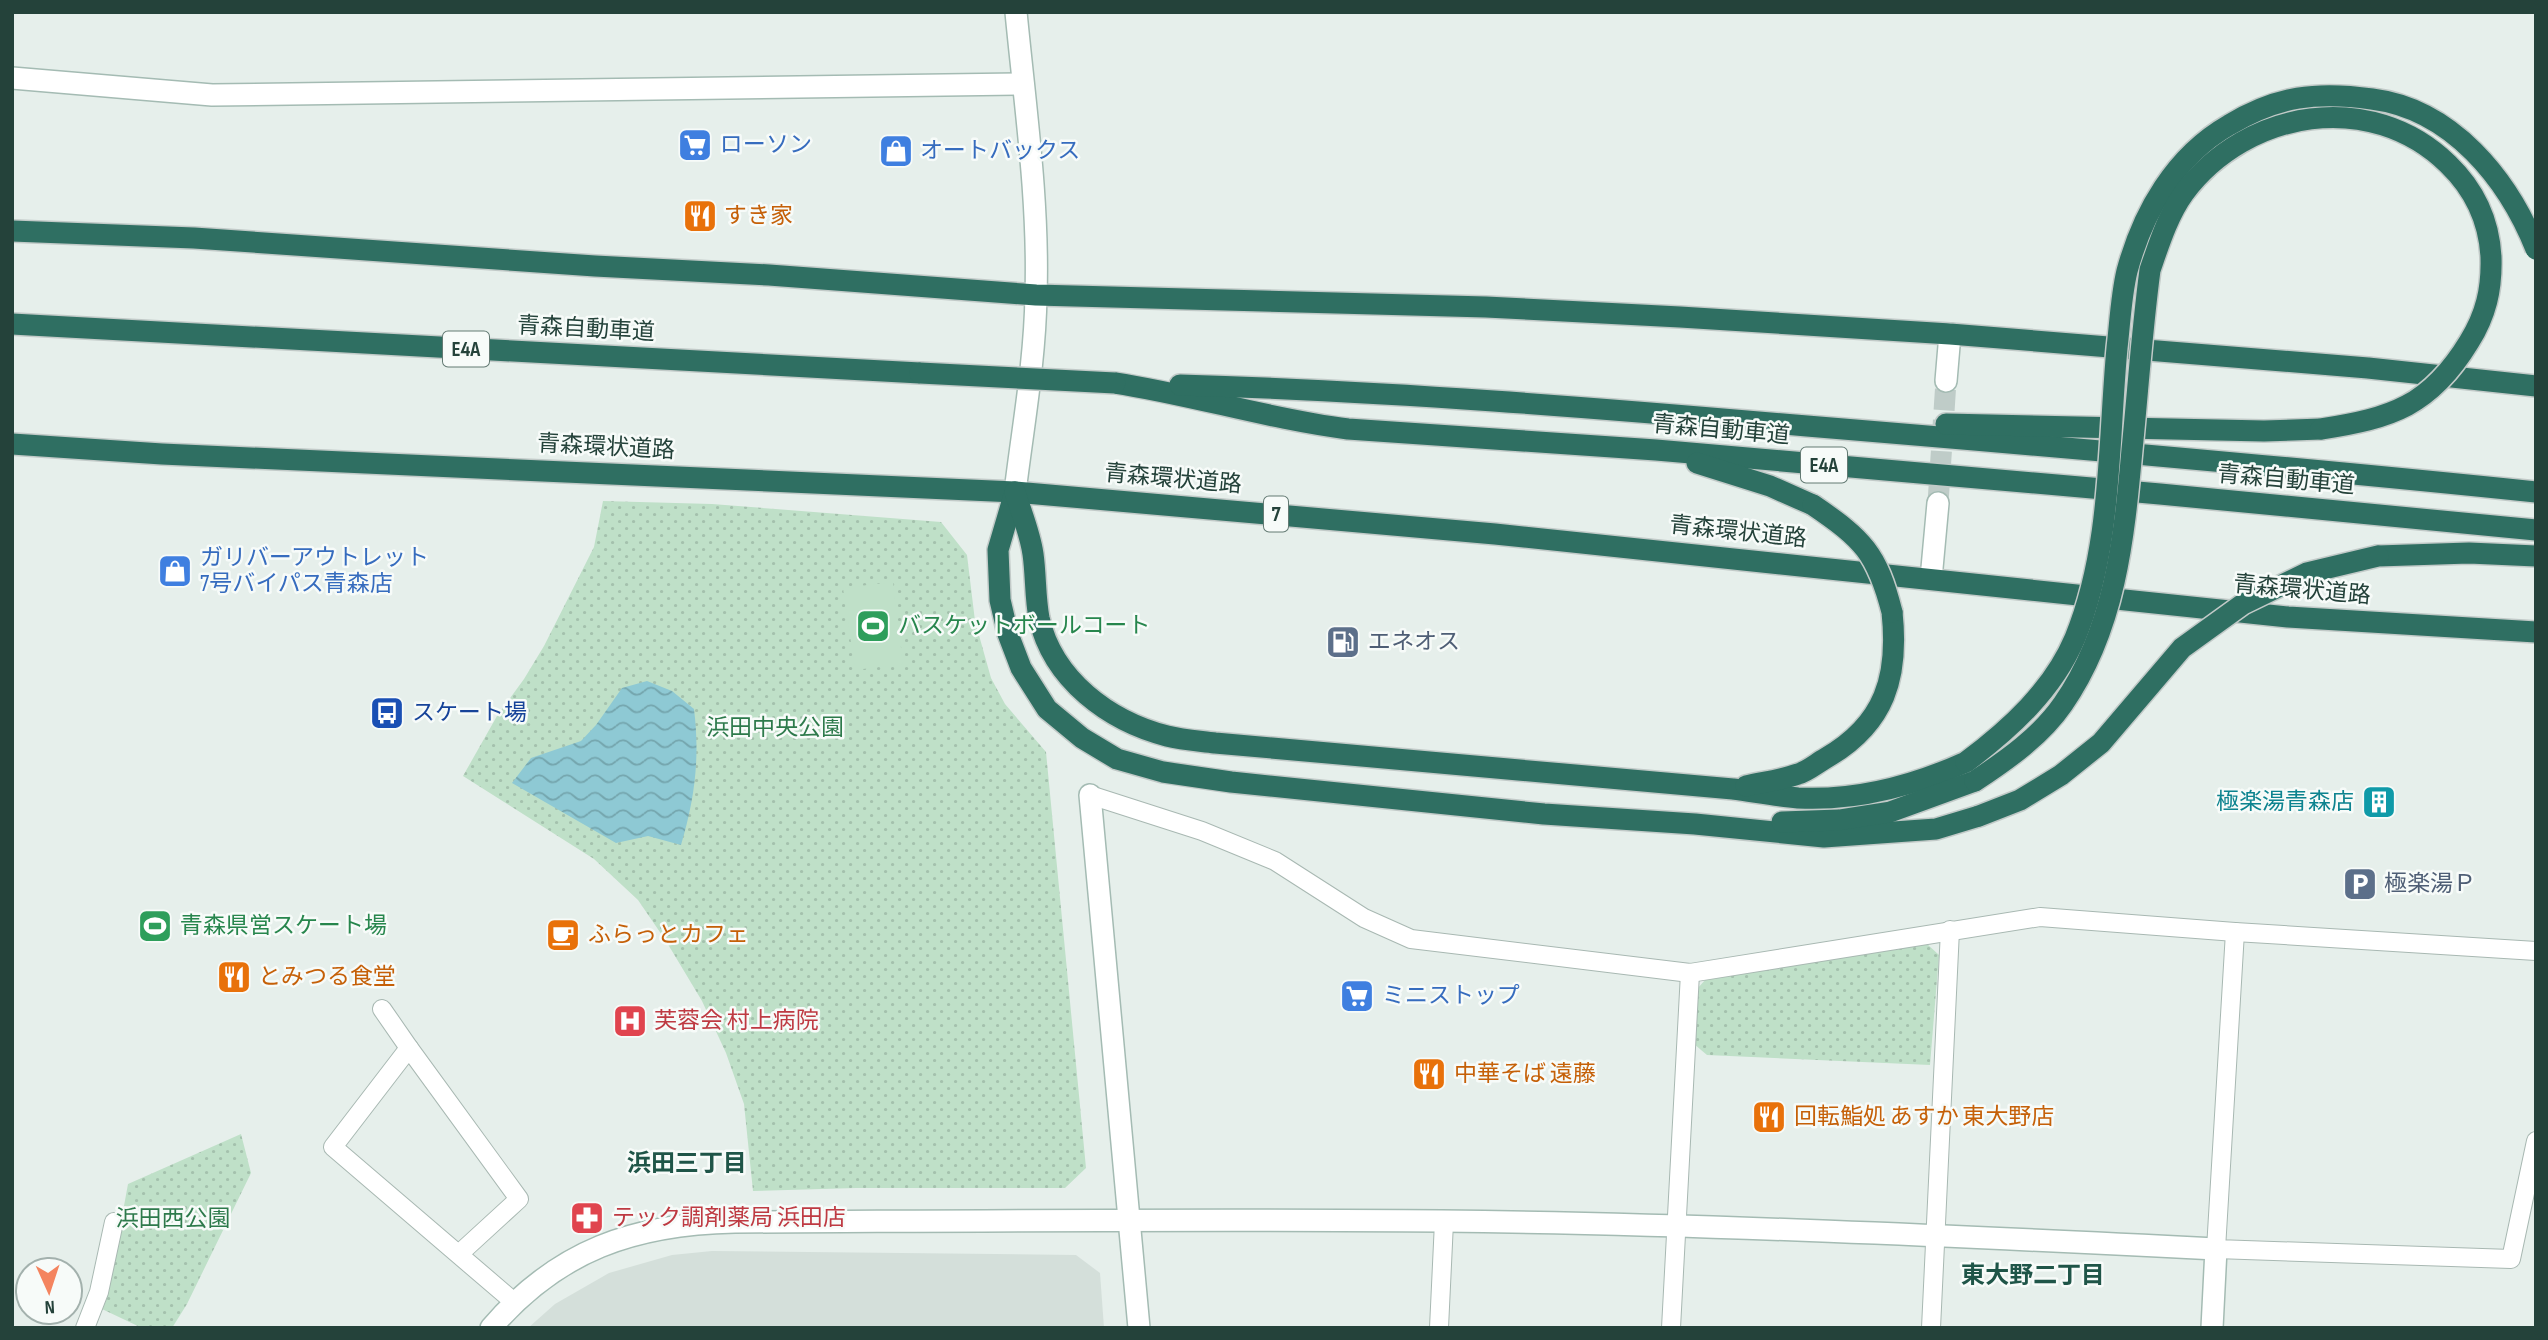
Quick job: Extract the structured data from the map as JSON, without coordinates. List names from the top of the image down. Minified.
{"streets":{"highway":["青森自動車道","E4A","青森環状道路","7"]},"districts":["浜田三丁目","東大野二丁目"],"parks":["浜田中央公園","浜田西公園"],"places":{"supermarket":["ローソン","ミニストップ"],"shop":["オートバックス","ガリバーアウトレット 7号バイパス青森店"],"restaurant":["すき家","とみつる食堂","中華そば 遠藤","回転鮨処 あすか 東大野店"],"sports":["バスケットボールコート","青森県営スケート場"],"fuel station":["エネオス"],"bus stop":["スケート場"],"building":["極楽湯青森店"],"parking":["極楽湯Ｐ"],"cafe":["ふらっとカフェ"],"hospital":["芙蓉会 村上病院"],"pharmacy":["テック調剤薬局 浜田店"]},"north":"bottom"}
